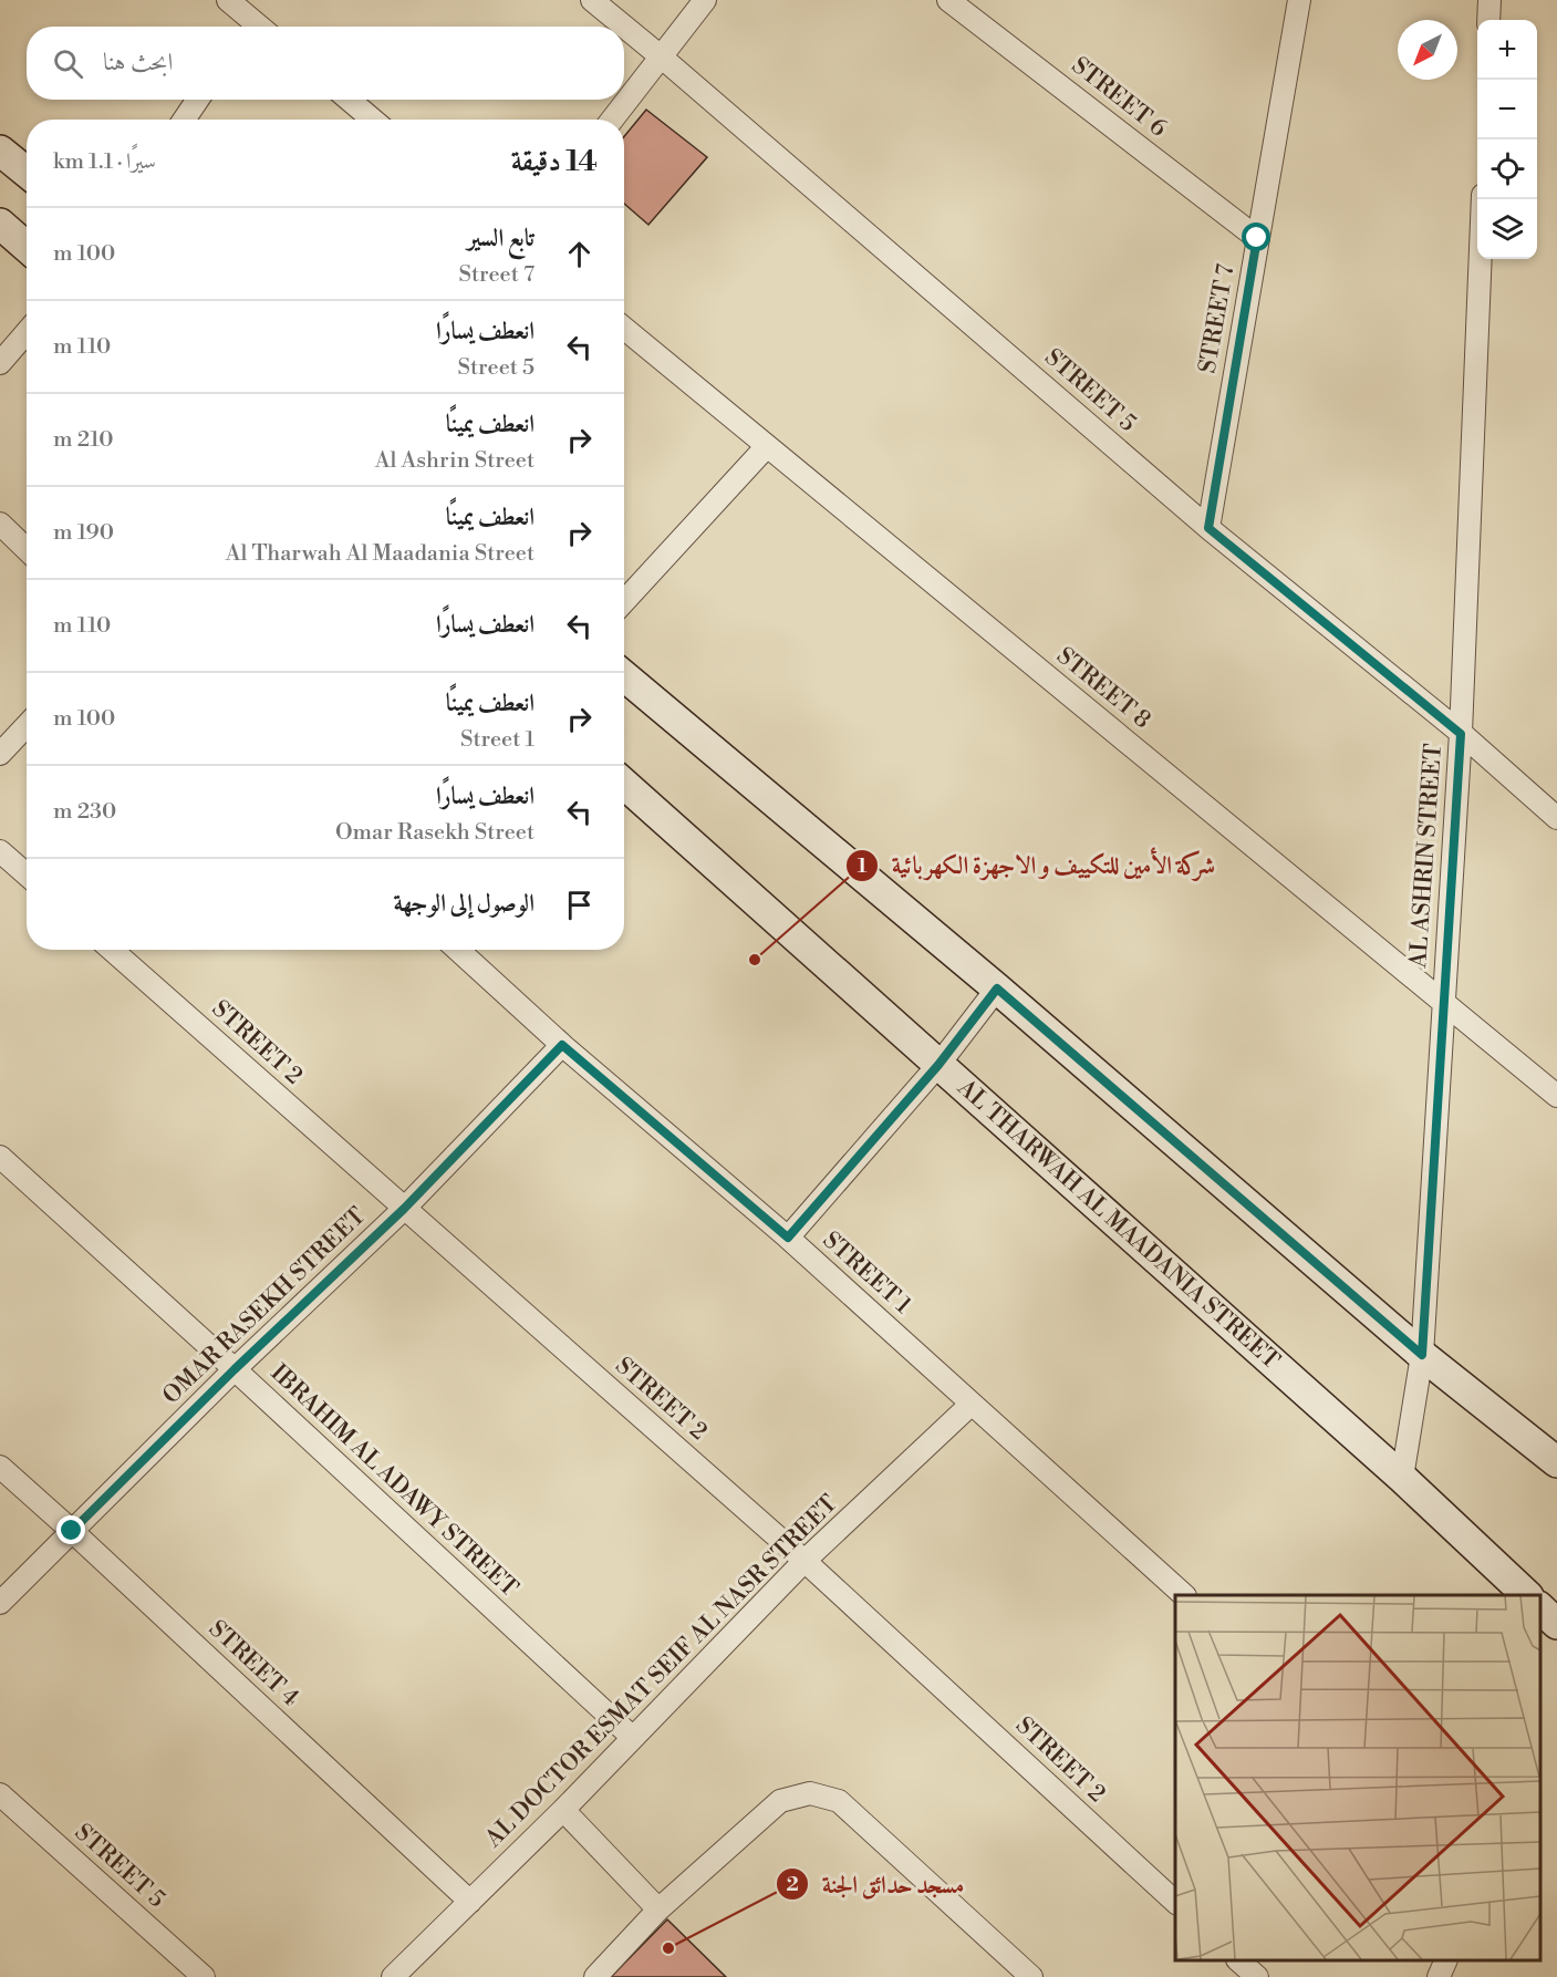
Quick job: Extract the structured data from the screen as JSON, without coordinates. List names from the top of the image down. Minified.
{"streets":{"street":["STREET 6","STREET 7","STREET 5","STREET 8","AL ASHRIN STREET","STREET 2","AL THARWAH AL MAADANIA STREET","STREET 1","OMAR RASEKH STREET","IBRAHIM AL ADAWY STREET","STREET 4","AL DOCTOR ESMAT SEIF AL NASR STREET"]},"crossings":[["STREET 6","STREET 7"],["STREET 7","STREET 5"],["STREET 5","AL ASHRIN STREET"],["STREET 8","AL ASHRIN STREET"],["AL ASHRIN STREET","AL THARWAH AL MAADANIA STREET"],["STREET 2","OMAR RASEKH STREET"],["STREET 2","AL DOCTOR ESMAT SEIF AL NASR STREET"],["STREET 1","OMAR RASEKH STREET"],["STREET 1","AL DOCTOR ESMAT SEIF AL NASR STREET"],["OMAR RASEKH STREET","IBRAHIM AL ADAWY STREET"],["OMAR RASEKH STREET","STREET 4"],["IBRAHIM AL ADAWY STREET","AL DOCTOR ESMAT SEIF AL NASR STREET"],["STREET 4","AL DOCTOR ESMAT SEIF AL NASR STREET"]],"places":["شركة الأمين للتكييف و الاجهزة الكهربائية","مسجد حدائق الجنة"],"north":"bottom left","page":{"map_buttons":["+","−"],"search":"ابحث هنا","heading":["14 دقيقة","سيرًا · 1.1 km"],"list":[["تابع السير","Street 7","100 m"],["انعطف يسارًا","Street 5","110 m"],["انعطف يمينًا","Al Ashrin Street","210 m"],["انعطف يمينًا","Al Tharwah Al Maadania Street","190 m"],["انعطف يسارًا","110 m"],["انعطف يمينًا","Street 1","100 m"],["انعطف يسارًا","Omar Rasekh Street","230 m"],"الوصول إلى الوجهة"]}}
